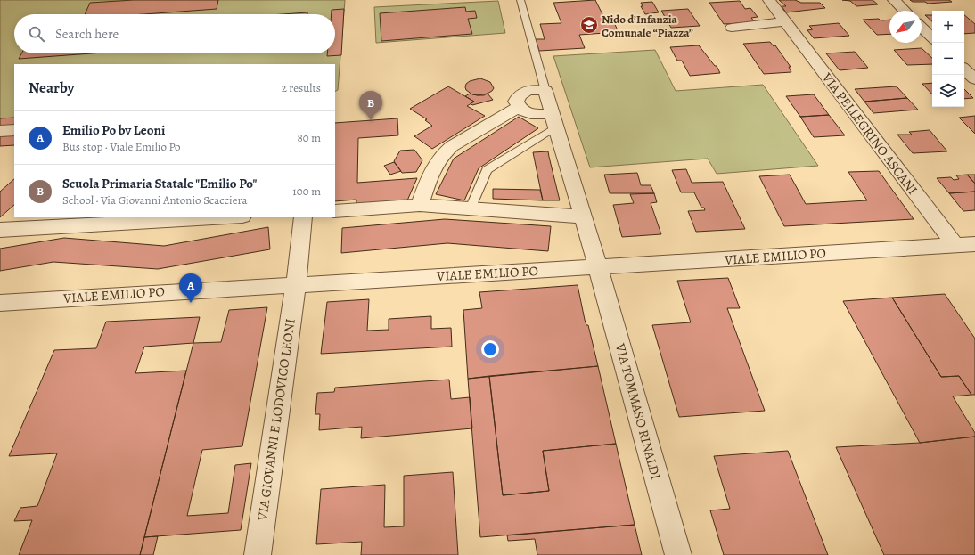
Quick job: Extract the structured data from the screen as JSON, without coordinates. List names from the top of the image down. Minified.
{"streets":{"street":["VIA PELLEGRINO ASCANI","VIALE EMILIO PO","VIA TOMMASO RINALDI","VIA GIOVANNI E LODOVICO LEONI"]},"crossings":[["VIA PELLEGRINO ASCANI","VIALE EMILIO PO"],["VIALE EMILIO PO","VIA TOMMASO RINALDI"],["VIALE EMILIO PO","VIA GIOVANNI E LODOVICO LEONI"]],"places":{"school or university":["Nido d’Infanzia Comunale “Piazza”"]},"north":"bottom left","page":{"map_buttons":["+","−"],"search":"Search here","heading":["Nearby","2 results"],"pins":["B","A"],"list":[{"mark":"A","name":"Emilio Po bv Leoni","note":"Bus stop · Viale Emilio Po","value":"80 m"},{"mark":"B","name":"Scuola Primaria Statale \"Emilio Po\"","note":"School · Via Giovanni Antonio Scacciera","value":"100 m"}]}}
